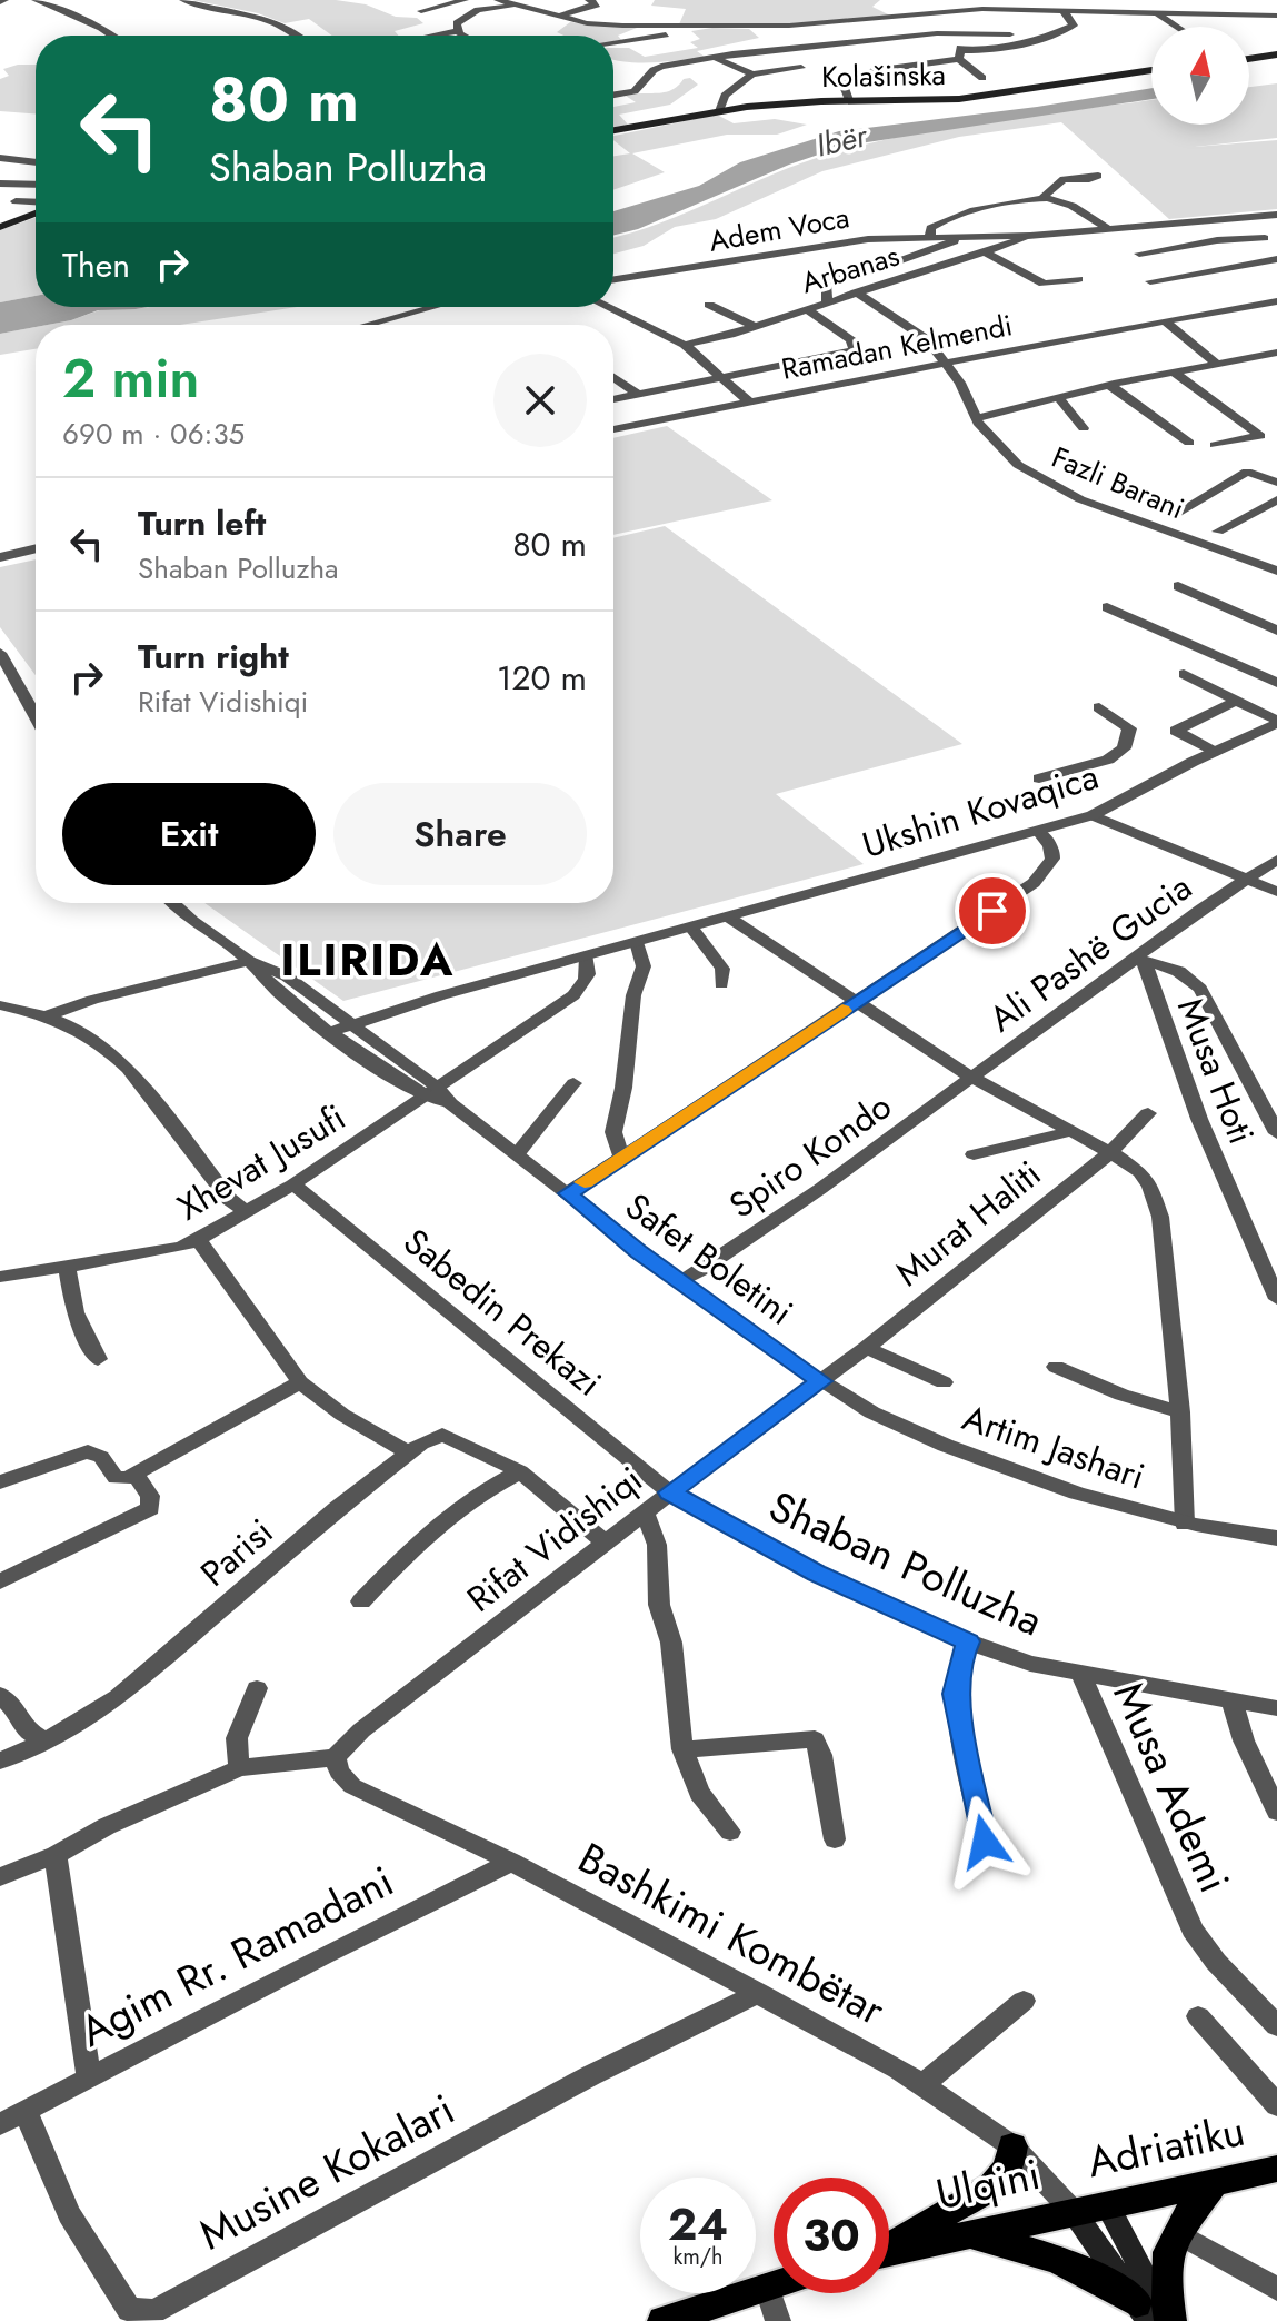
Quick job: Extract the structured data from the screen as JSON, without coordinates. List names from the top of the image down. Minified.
{"streets":{"main road":["Kolašinska","Adriatiku","Ulqini"],"street":["Adem Voca","Arbanas","Ramadan Kelmendi","Fazli Barani","Ukshin Kovaqica","Ali Pashë Gucia","Musa Hoti","Spiro Kondo","Xhevat Jusufi","Murat Haliti","Safet Boletini","Sabedin Prekazi","Artim Jashari","Rifat Vidishiqi","Parisi","Shaban Polluzha","Musa Ademi","Bashkimi Kombëtar","Agim Rr. Ramadani","Musine Kokalari"]},"crossings":[["Adem Voca","Arbanas"],["Arbanas","Fazli Barani"],["Ramadan Kelmendi","Fazli Barani"],["Ukshin Kovaqica","Xhevat Jusufi"],["Ali Pashë Gucia","Musa Hoti"],["Ali Pashë Gucia","Spiro Kondo"],["Spiro Kondo","Safet Boletini"],["Xhevat Jusufi","Safet Boletini"],["Xhevat Jusufi","Sabedin Prekazi"],["Murat Haliti","Safet Boletini"],["Murat Haliti","Artim Jashari"],["Murat Haliti","Rifat Vidishiqi"],["Safet Boletini","Artim Jashari"],["Safet Boletini","Rifat Vidishiqi"],["Sabedin Prekazi","Rifat Vidishiqi"],["Sabedin Prekazi","Shaban Polluzha"],["Artim Jashari","Rifat Vidishiqi"],["Rifat Vidishiqi","Parisi"],["Rifat Vidishiqi","Shaban Polluzha"],["Rifat Vidishiqi","Bashkimi Kombëtar"],["Shaban Polluzha","Musa Ademi"],["Bashkimi Kombëtar","Agim Rr. Ramadani"],["Bashkimi Kombëtar","Adriatiku"],["Bashkimi Kombëtar","Musine Kokalari"],["Bashkimi Kombëtar","Ulqini"],["Agim Rr. Ramadani","Musine Kokalari"],["Adriatiku","Ulqini"]],"districts":["ILIRIDA"],"water":["Ibër"],"north":"top","page":{"turn":["80 m","Shaban Polluzha"],"then":"Then","heading":["2 min","690 m · 06:35"],"list":[{"name":"Turn left","note":"Shaban Polluzha","value":"80 m"},{"name":"Turn right","note":"Rifat Vidishiqi","value":"120 m"}],"buttons":["Exit","Share"],"speed":"24 km/h","limit":"30"}}
